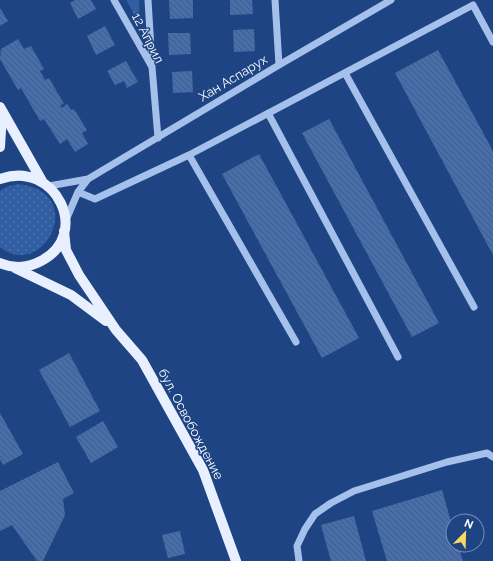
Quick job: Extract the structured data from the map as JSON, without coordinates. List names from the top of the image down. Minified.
{"streets":{"main road":["бул. Освобождение"],"street":["12 Април","Хан Аспарух"]},"crossings":[["12 Април","Хан Аспарух"]],"north":"top right"}
